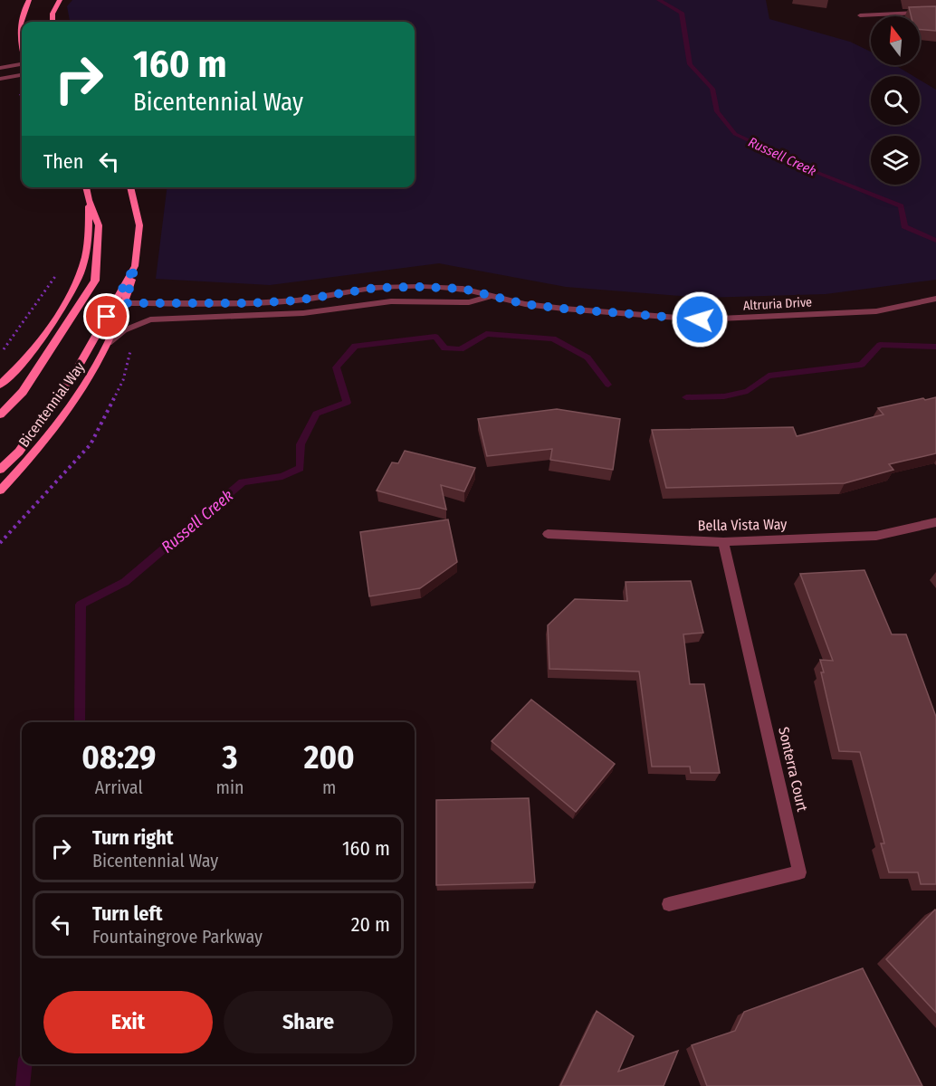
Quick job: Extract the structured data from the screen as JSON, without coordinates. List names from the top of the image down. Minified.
{"streets":{"main road":["Bicentennial Way"],"street":["Altruria Drive","Bella Vista Way","Sonterra Court"]},"crossings":[["Altruria Drive","Bicentennial Way"],["Bella Vista Way","Sonterra Court"]],"water":["Russell Creek"],"north":"top","page":{"turn":["160 m","Bicentennial Way"],"then":"Then","eta":["08:29","Arrival","3","min","200","m"],"list":[{"name":"Turn right","note":"Bicentennial Way","value":"160 m"},{"name":"Turn left","note":"Fountaingrove Parkway","value":"20 m"}],"buttons":["Exit","Share"]}}
